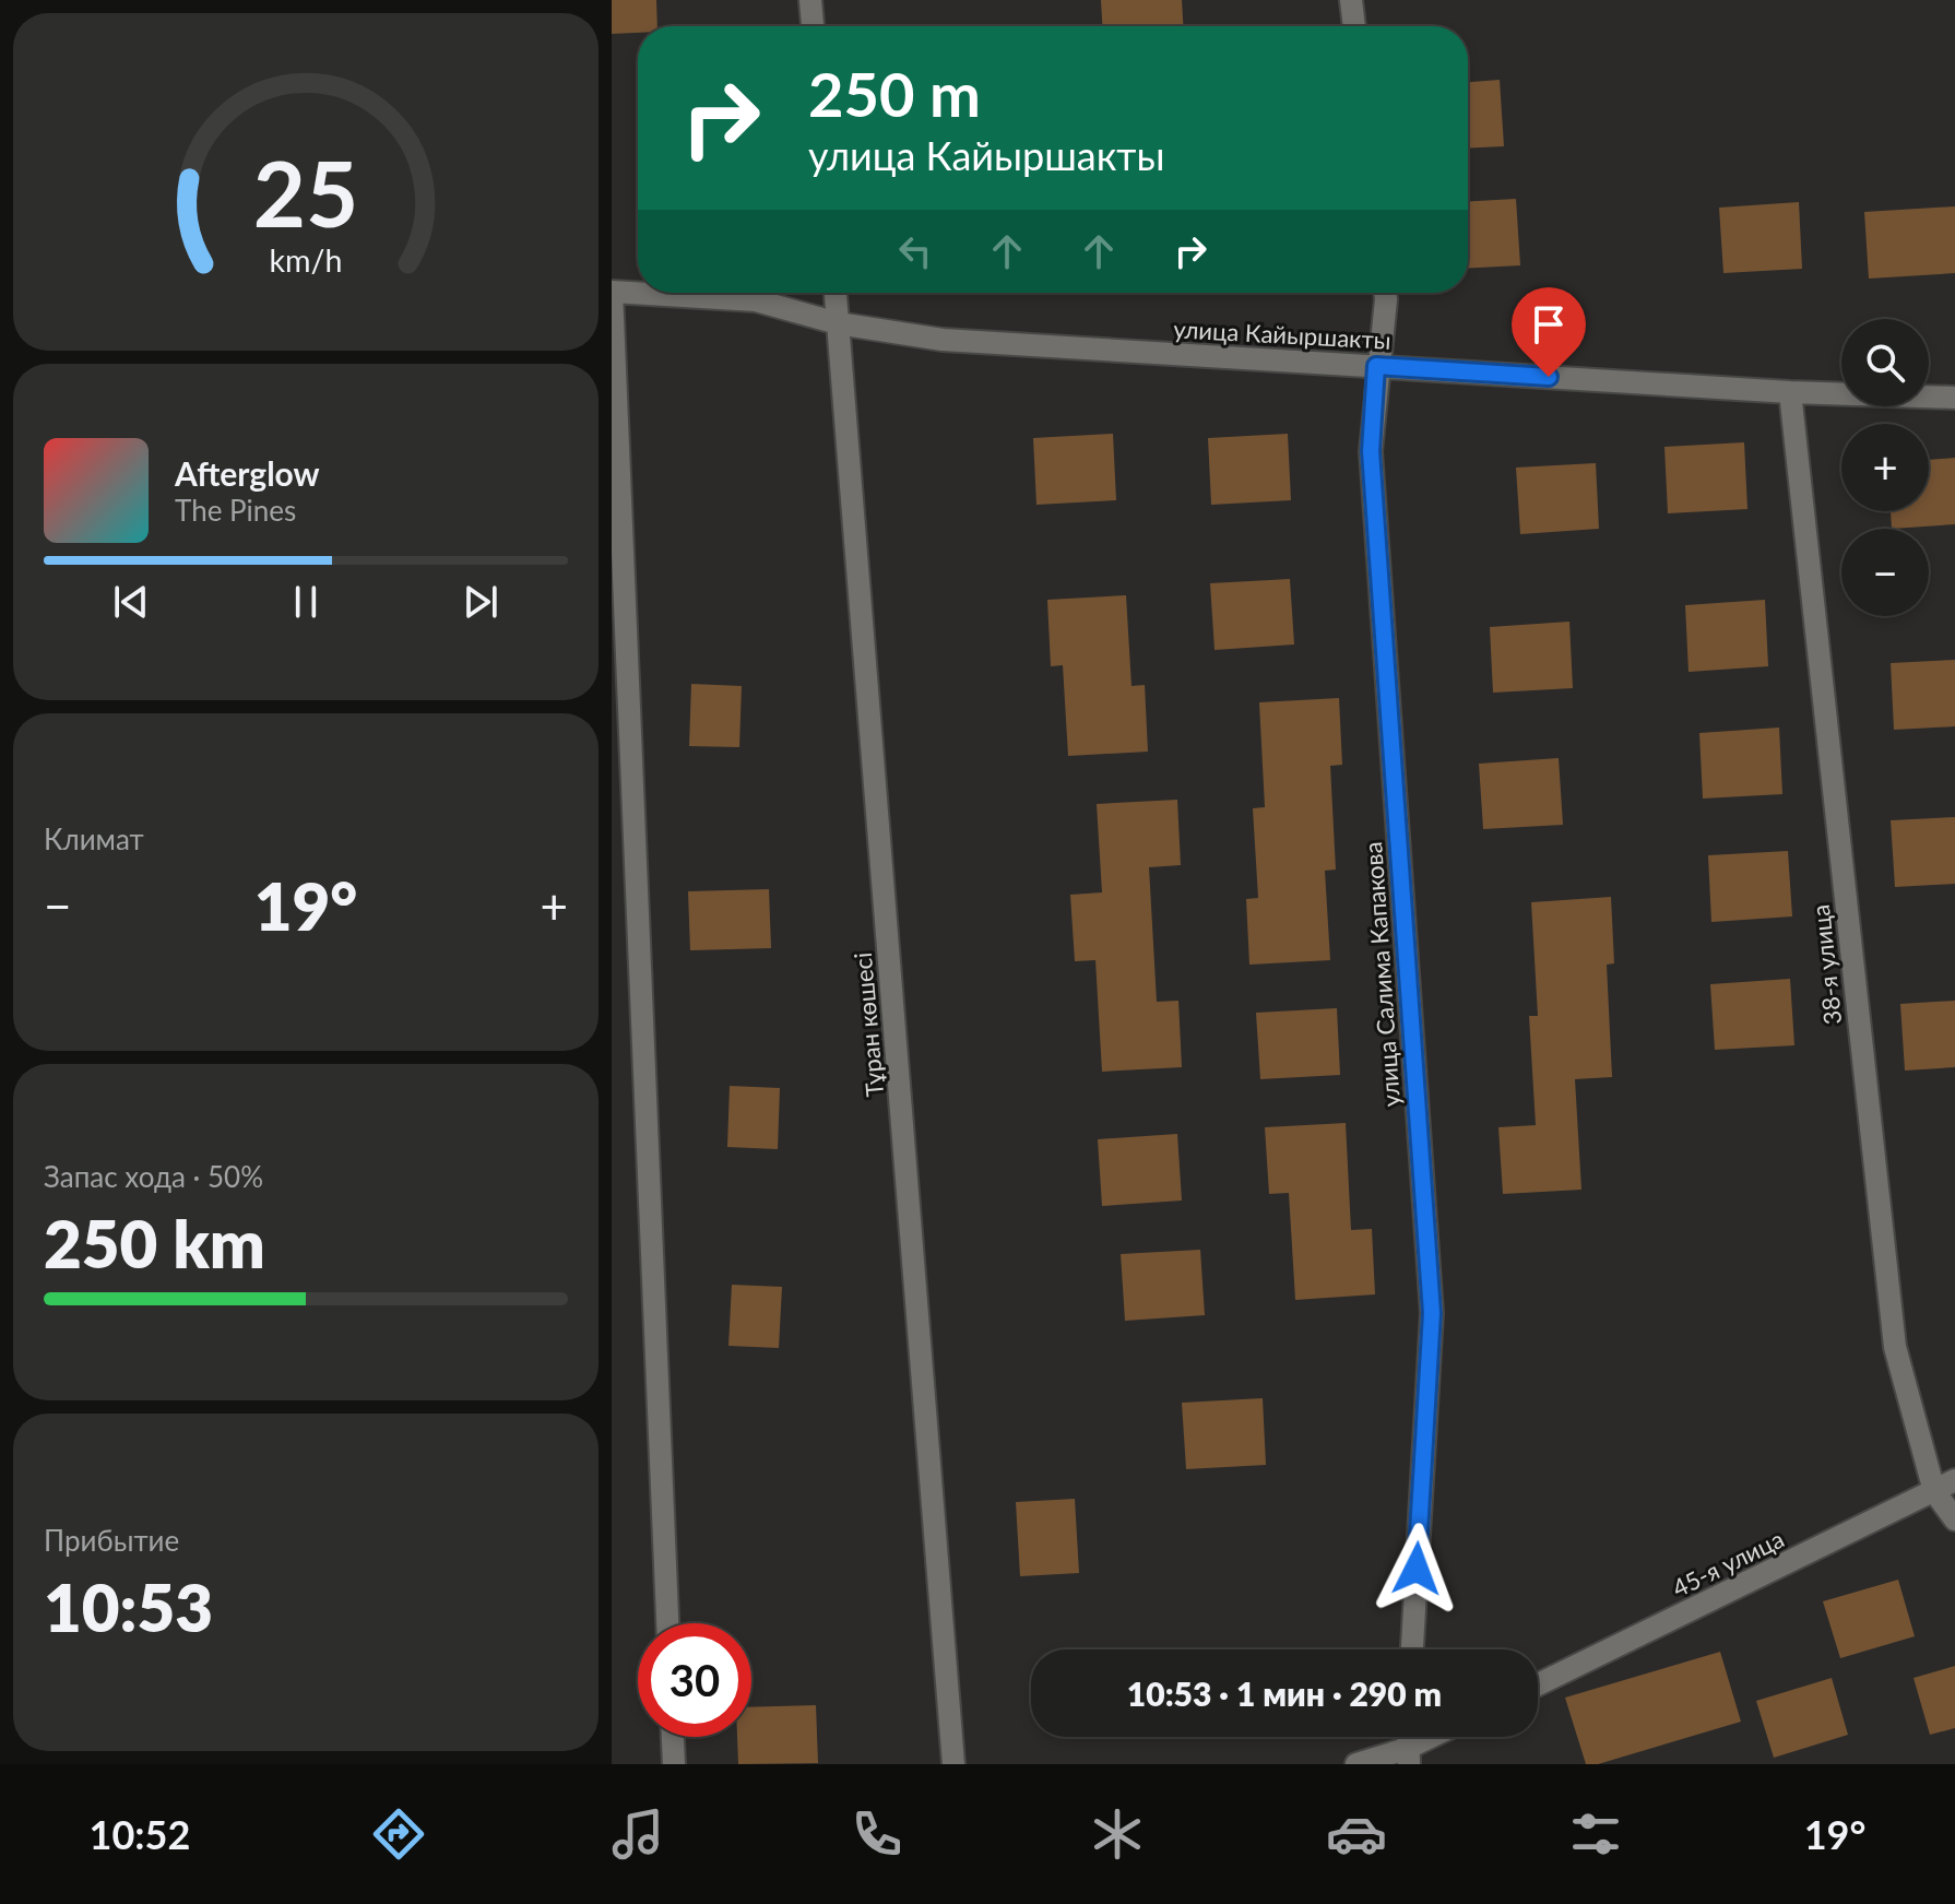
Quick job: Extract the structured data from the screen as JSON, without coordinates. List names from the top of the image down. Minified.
{"streets":{"street":["улица Кайыршакты","38-я улица","улица Салима Капакова","Тұран көшесі","45-я улица"]},"crossings":[["улица Кайыршакты","38-я улица"],["улица Кайыршакты","улица Салима Капакова"],["улица Кайыршакты","Тұран көшесі"],["38-я улица","45-я улица"]],"page":{"turn":["250 m","улица Кайыршакты"],"map_buttons":["+","−"],"song":["Afterglow","The Pines"],"tile":["Климат",["Запас хода · 50%","250 km"],["Прибытие","10:53"]],"heat":["−","19°","+"],"limit":"30","trip":"10:53 · 1 мин · 290 m","tabs":["10:52","19°"],"gauge":["25","km/h"]}}
